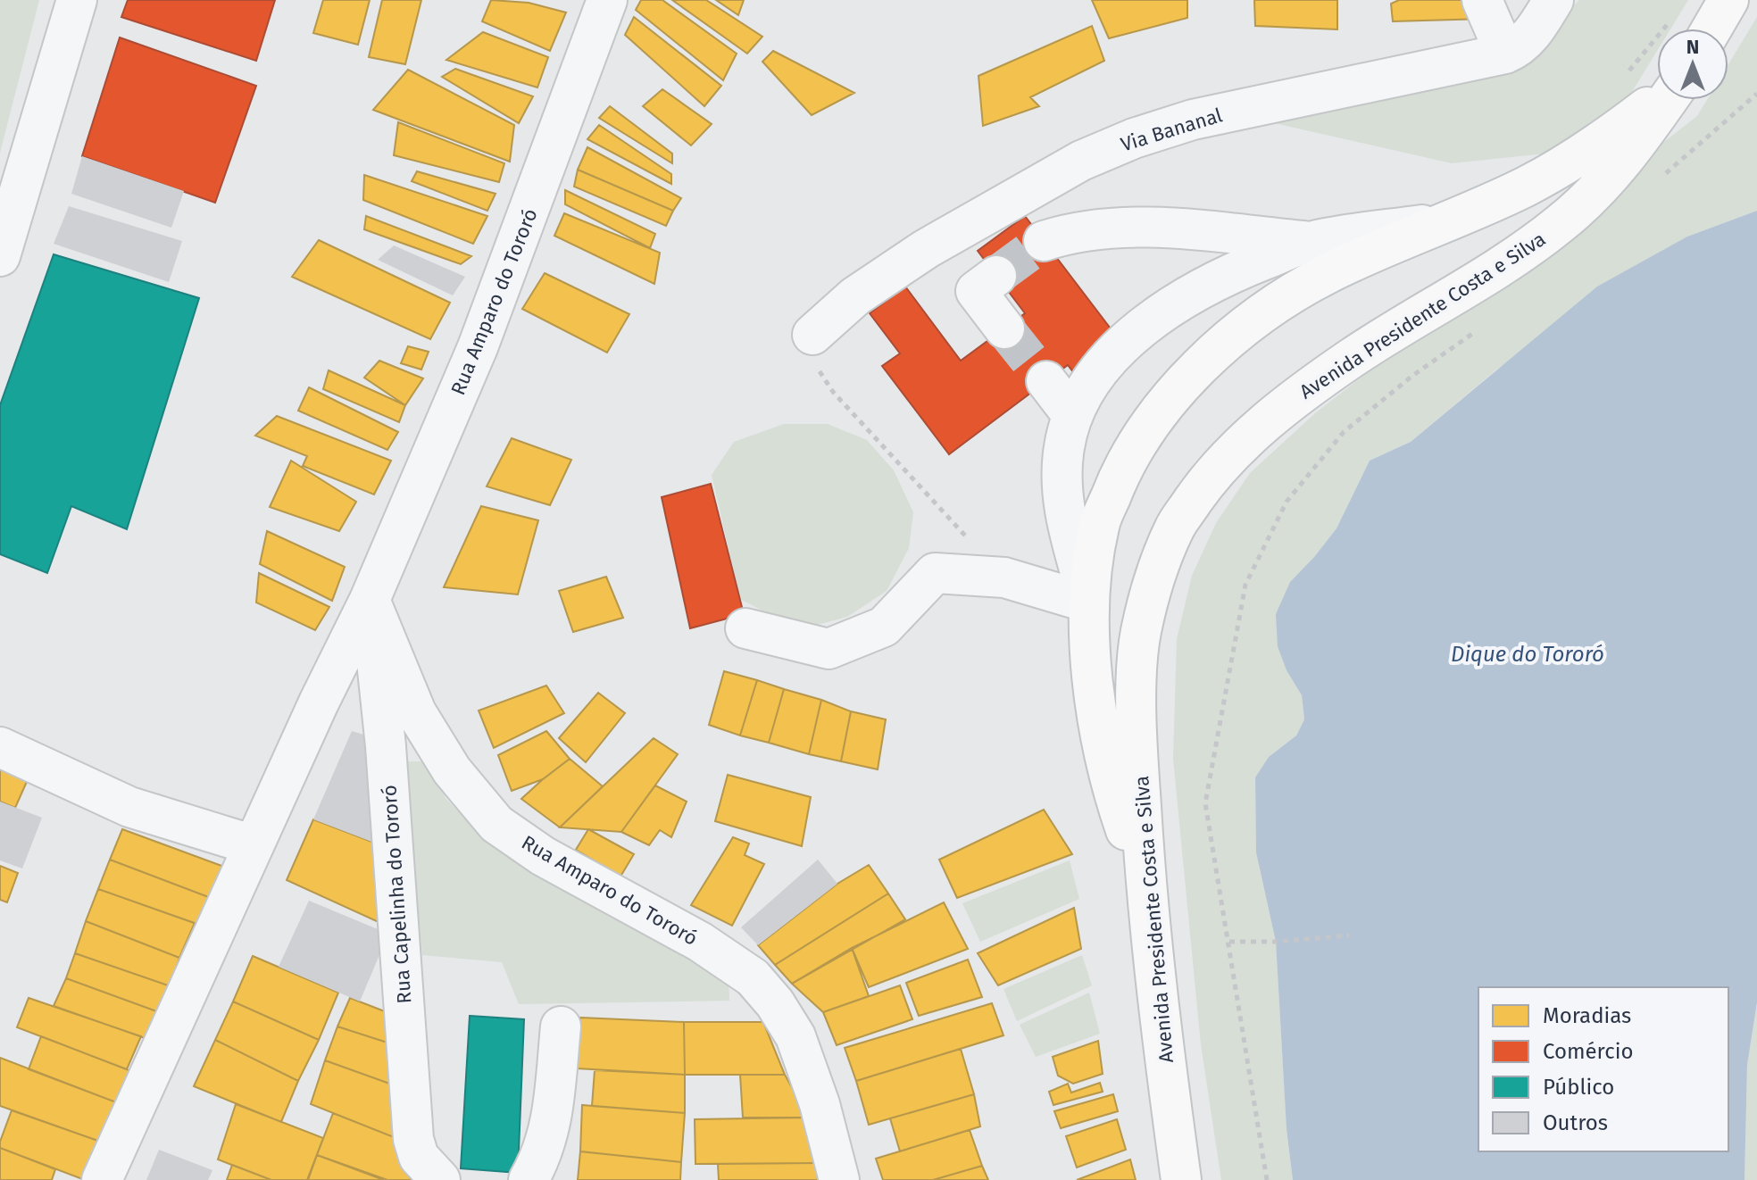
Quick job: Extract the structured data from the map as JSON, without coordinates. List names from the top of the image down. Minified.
{"streets":{"main road":["Avenida Presidente Costa e Silva"],"street":["Via Bananal","Rua Amparo do Tororó","Rua Capelinha do Tororó"]},"crossings":[["Rua Amparo do Tororó","Rua Capelinha do Tororó"]],"water":["Dique do Tororó"],"legend":["Moradias","Comércio","Público","Outros"],"north":"top"}
